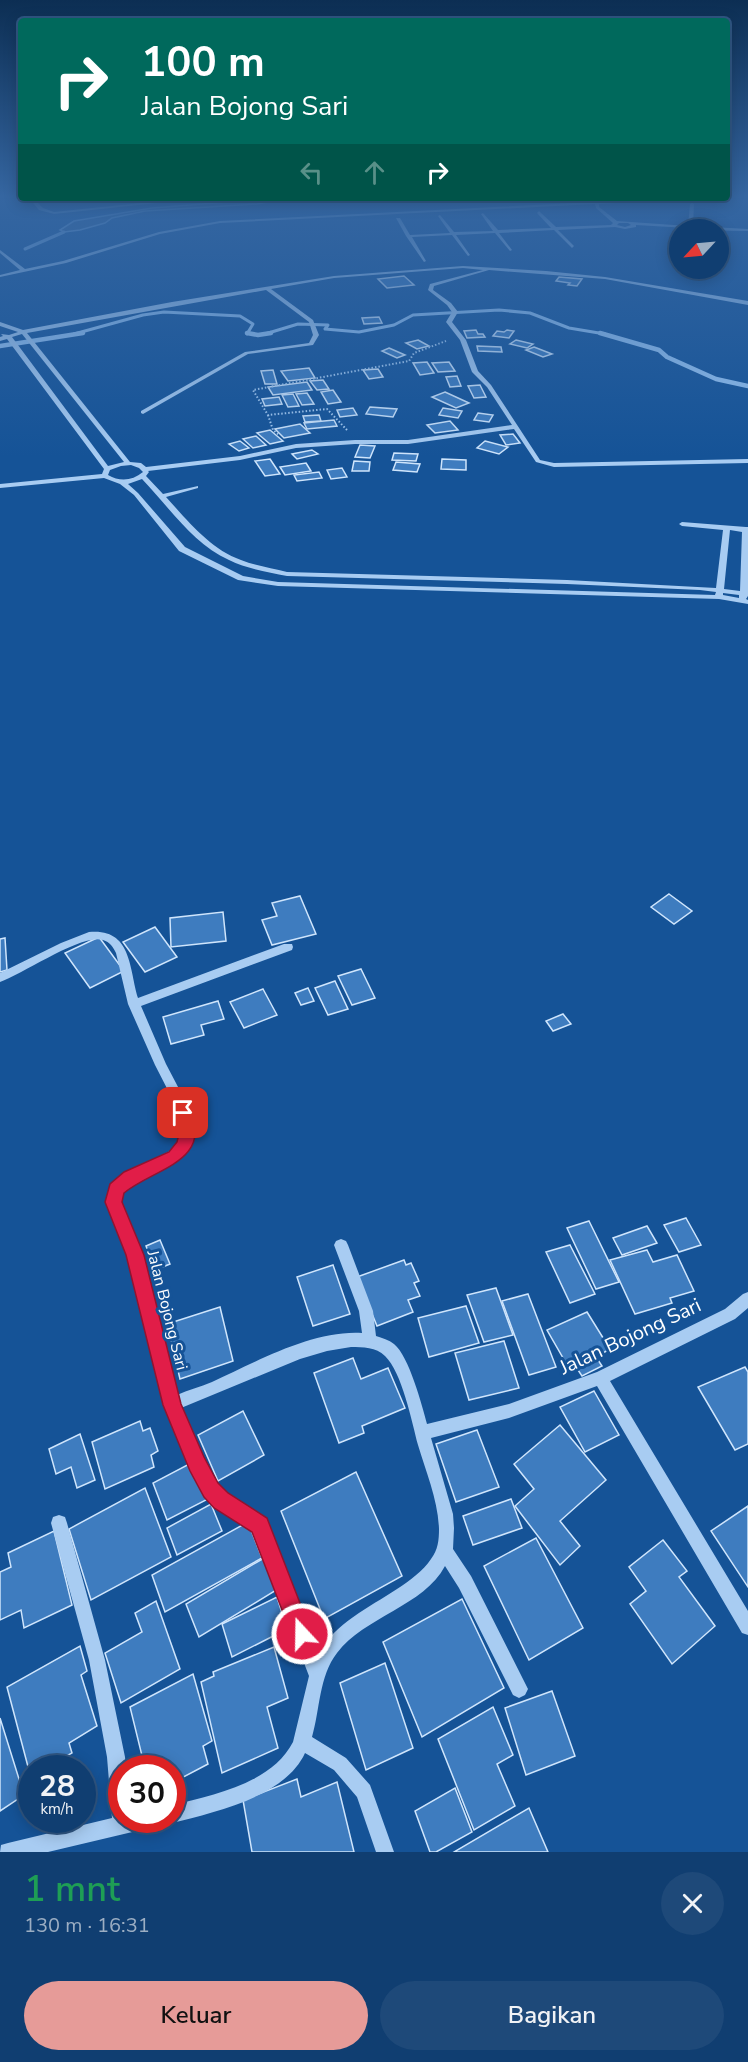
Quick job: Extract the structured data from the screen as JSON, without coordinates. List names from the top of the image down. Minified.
{"streets":{"street":["Jalan Bojong Sari"]},"north":"bottom left","page":{"turn":["100 m","Jalan Bojong Sari"],"speed":"28 km/h","limit":"30","heading":["1 mnt","130 m · 16:31"],"buttons":["Keluar","Bagikan"]}}
